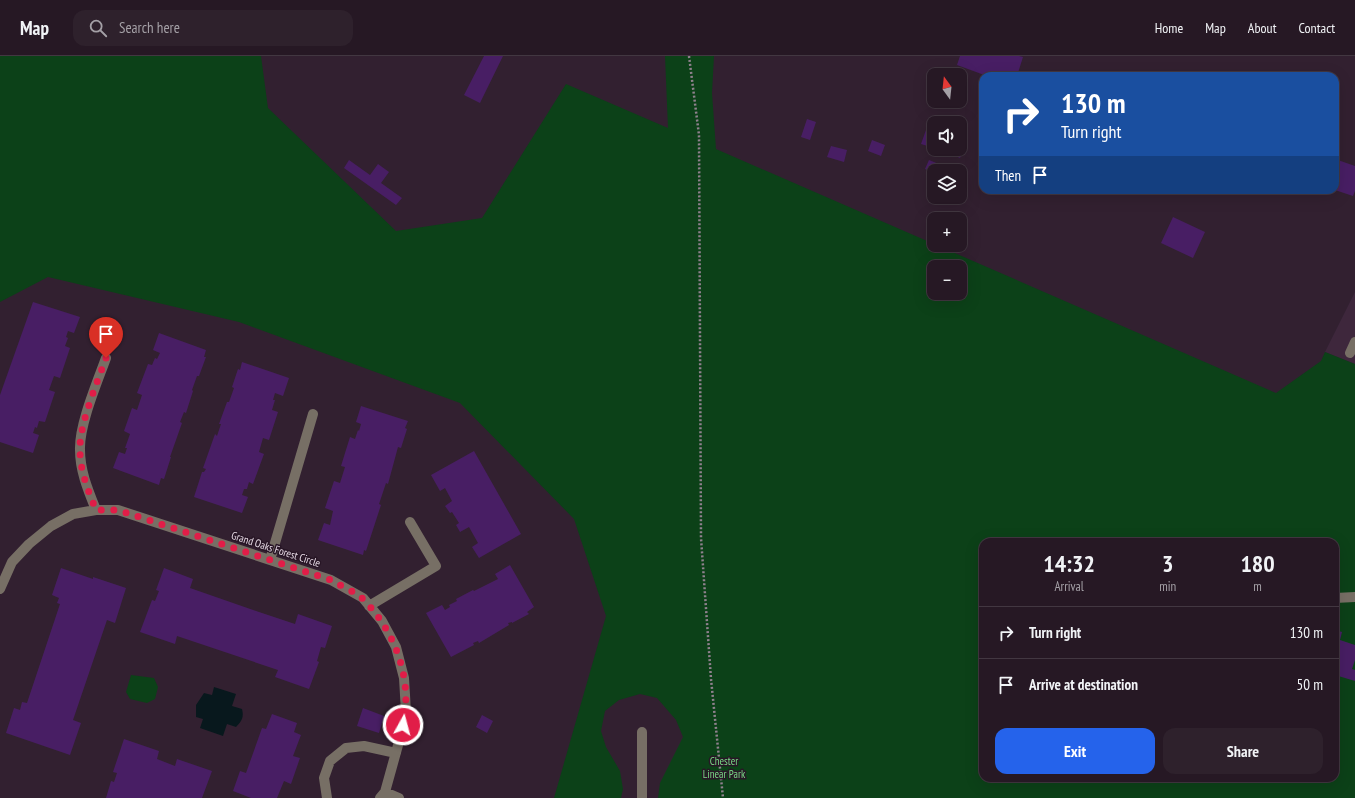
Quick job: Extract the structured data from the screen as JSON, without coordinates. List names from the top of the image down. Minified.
{"streets":{"street":["Grand Oaks Forest Circle"]},"parks":["Chester Linear Park"],"north":"top","page":{"header":"Map","search":"Search here","nav":["Home","Map","About","Contact"],"map_buttons":["+","−"],"turn":["130 m","Turn right"],"then":"Then","eta":["14:32","Arrival","3","min","180","m"],"list":[{"name":"Turn right","value":"130 m"},{"name":"Arrive at destination","value":"50 m"}],"buttons":["Exit","Share"]}}
